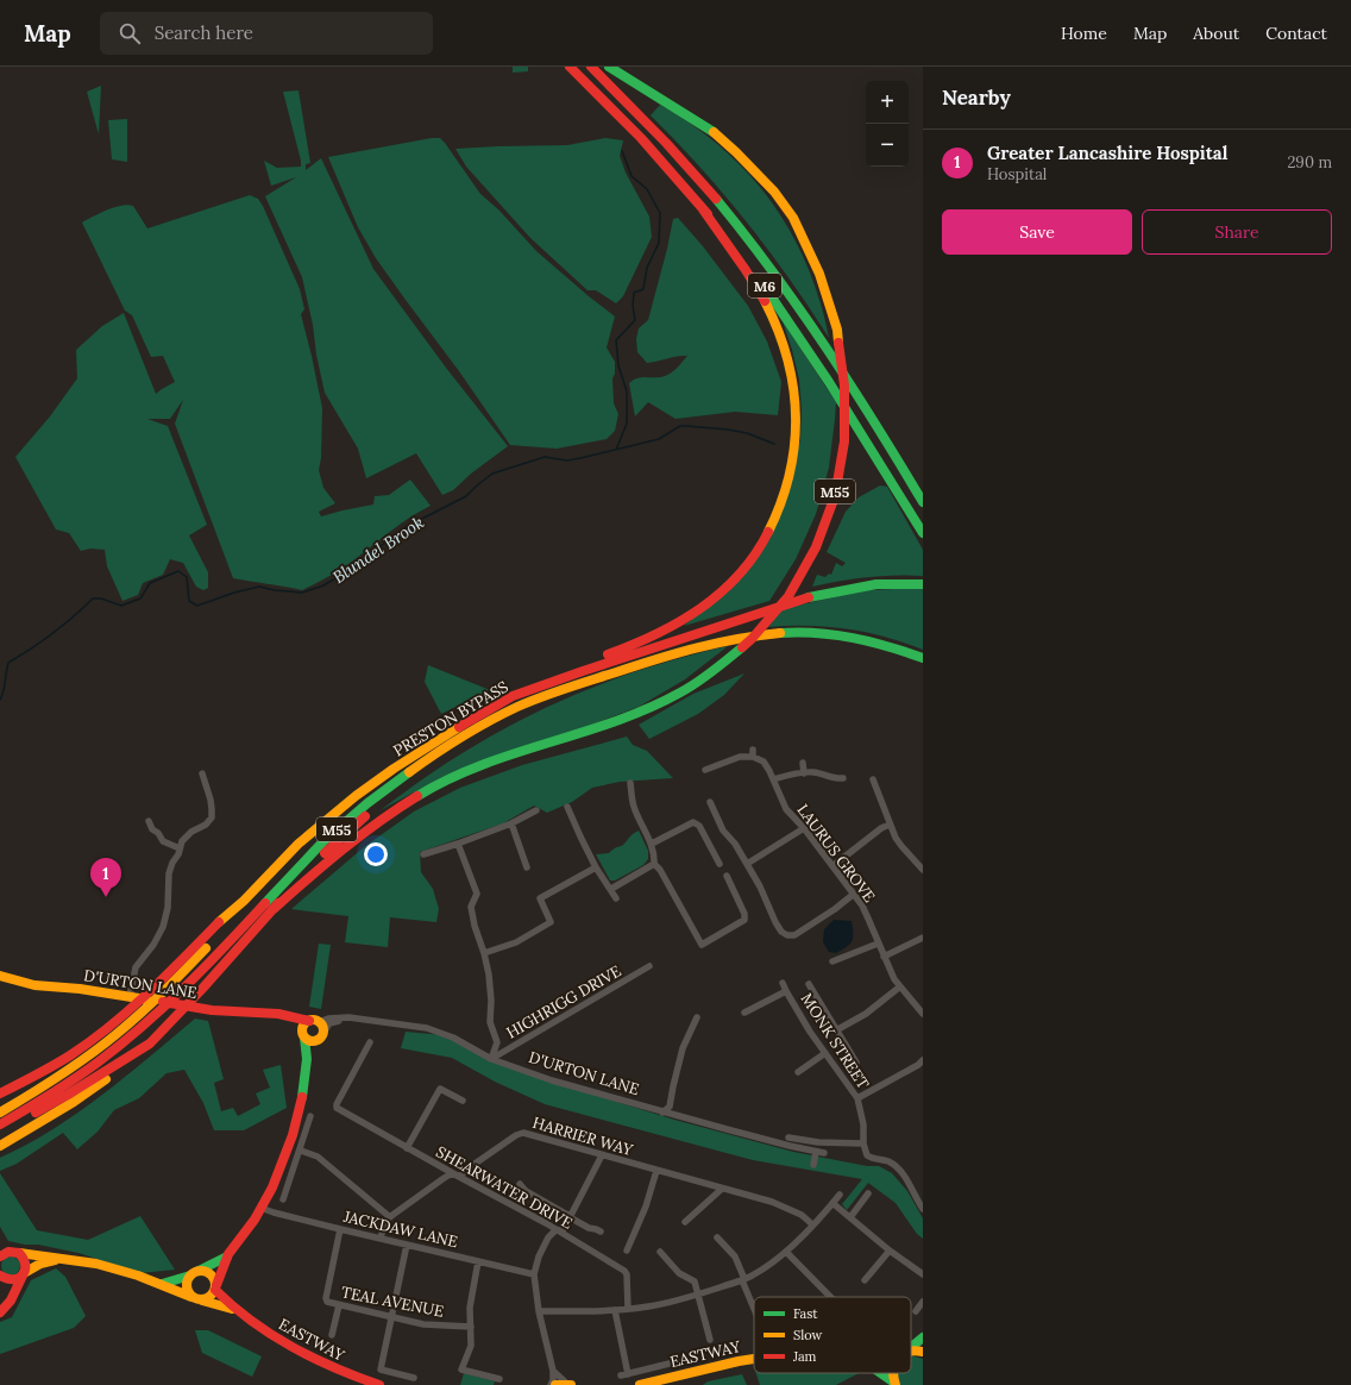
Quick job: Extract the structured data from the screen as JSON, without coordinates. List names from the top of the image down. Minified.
{"streets":{"main road":["M6","M55","PRESTON BYPASS","D'URTON LANE","EASTWAY"],"street":["LAURUS GROVE","HIGHRIGG DRIVE","MONK STREET","HARRIER WAY","SHEARWATER DRIVE","JACKDAW LANE","TEAL AVENUE"]},"crossings":[["M6","PRESTON BYPASS"],["M55","PRESTON BYPASS"],["D'URTON LANE","HIGHRIGG DRIVE"],["HARRIER WAY","SHEARWATER DRIVE"],["JACKDAW LANE","TEAL AVENUE"]],"water":["Blundel Brook"],"legend":["Fast","Slow","Jam"],"page":{"header":"Map","search":"Search here","nav":["Home","Map","About","Contact"],"heading":"Nearby","map_buttons":["+","−"],"list":[{"mark":"1","name":"Greater Lancashire Hospital","note":"Hospital","value":"290 m"}],"buttons":["Save","Share"],"pins":"1"}}
